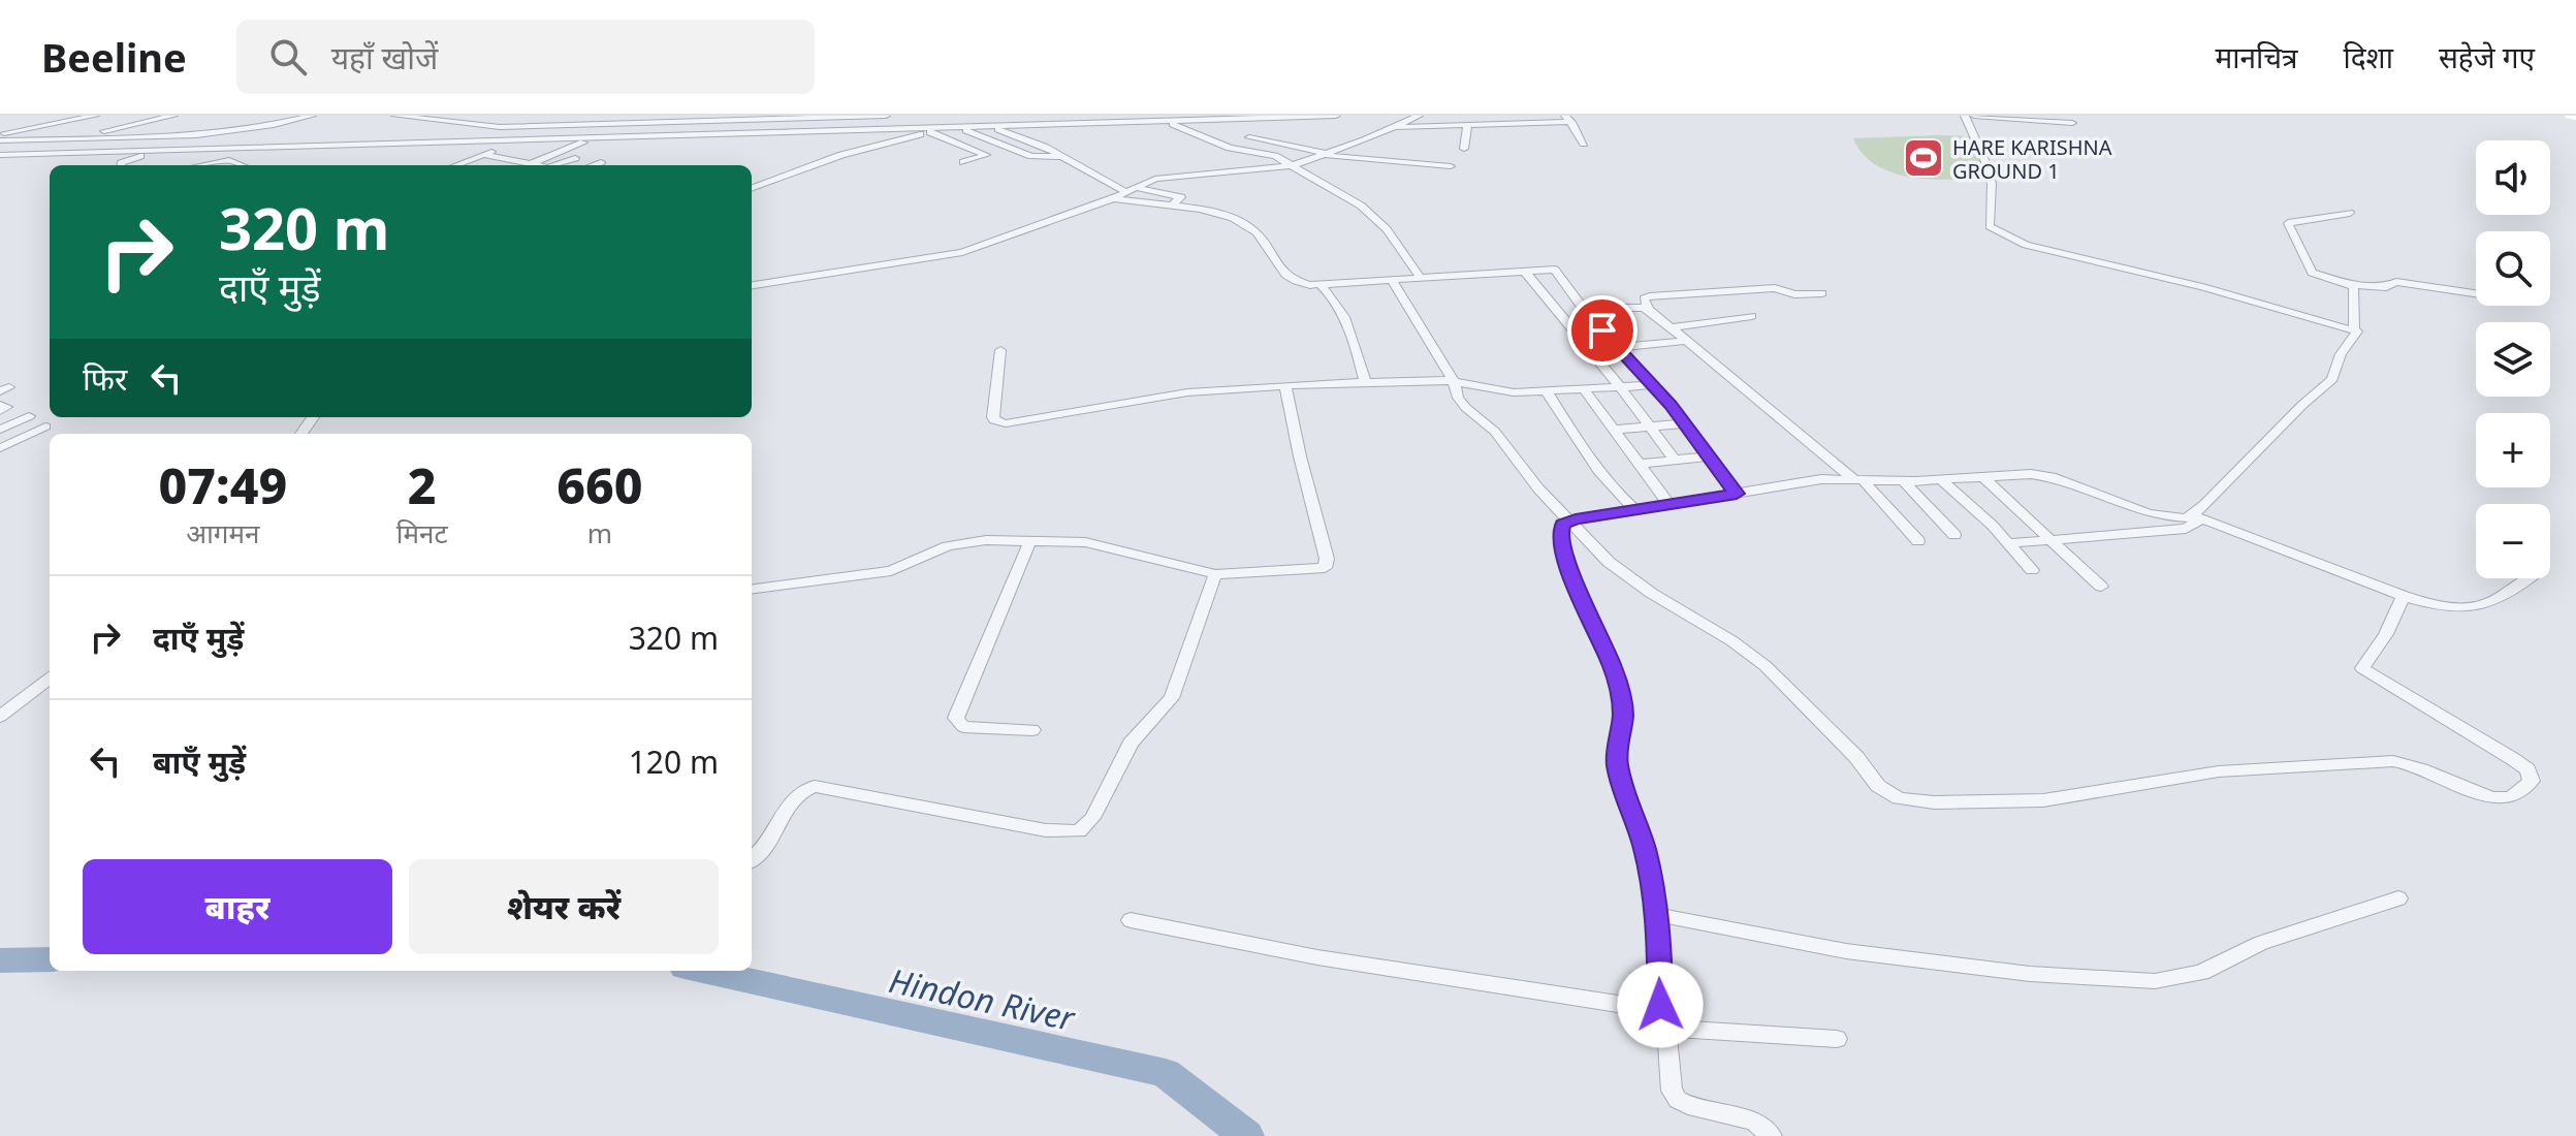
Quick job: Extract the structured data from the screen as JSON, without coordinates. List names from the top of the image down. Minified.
{"water":["Hindon River"],"places":{"sports":["HARE KARISHNA GROUND 1"]},"page":{"header":"Beeline","search":"यहाँ खोजें","nav":["मानचित्र","दिशा","सहेजे गए"],"map_buttons":["+","−"],"turn":["320 m","दाएँ मुड़ें"],"then":"फिर","eta":["07:49","आगमन","2","मिनट","660","m"],"list":[{"name":"दाएँ मुड़ें","value":"320 m"},{"name":"बाएँ मुड़ें","value":"120 m"}],"buttons":["बाहर","शेयर करें"]}}
